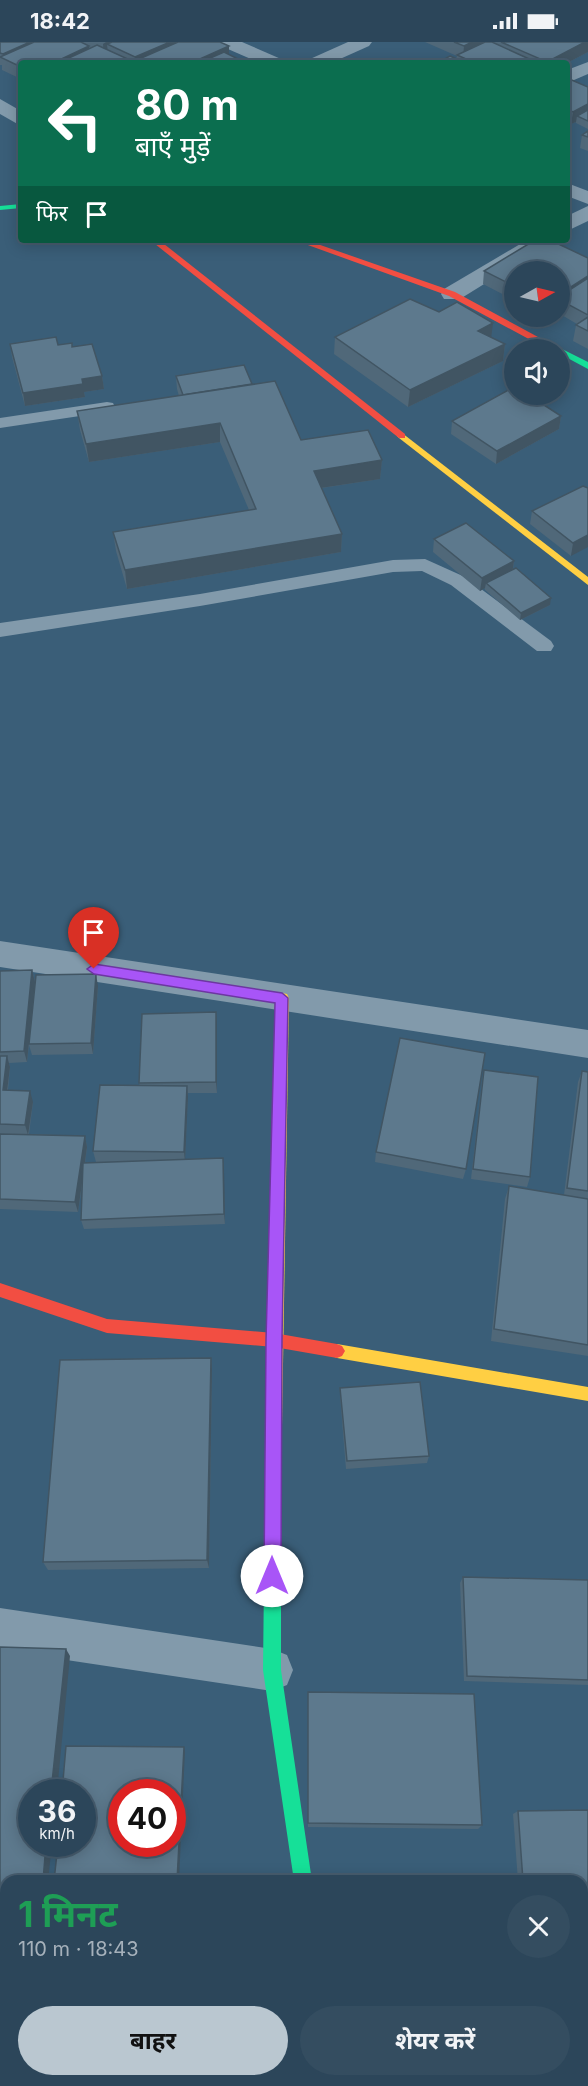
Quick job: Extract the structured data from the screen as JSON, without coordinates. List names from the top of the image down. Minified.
{"north":"right","page":{"status":"18:42","turn":["80 m","बाएँ मुड़ें"],"then":"फिर","speed":"36 km/h","limit":"40","heading":["1 मिनट","110 m · 18:43"],"buttons":["बाहर","शेयर करें"]}}
